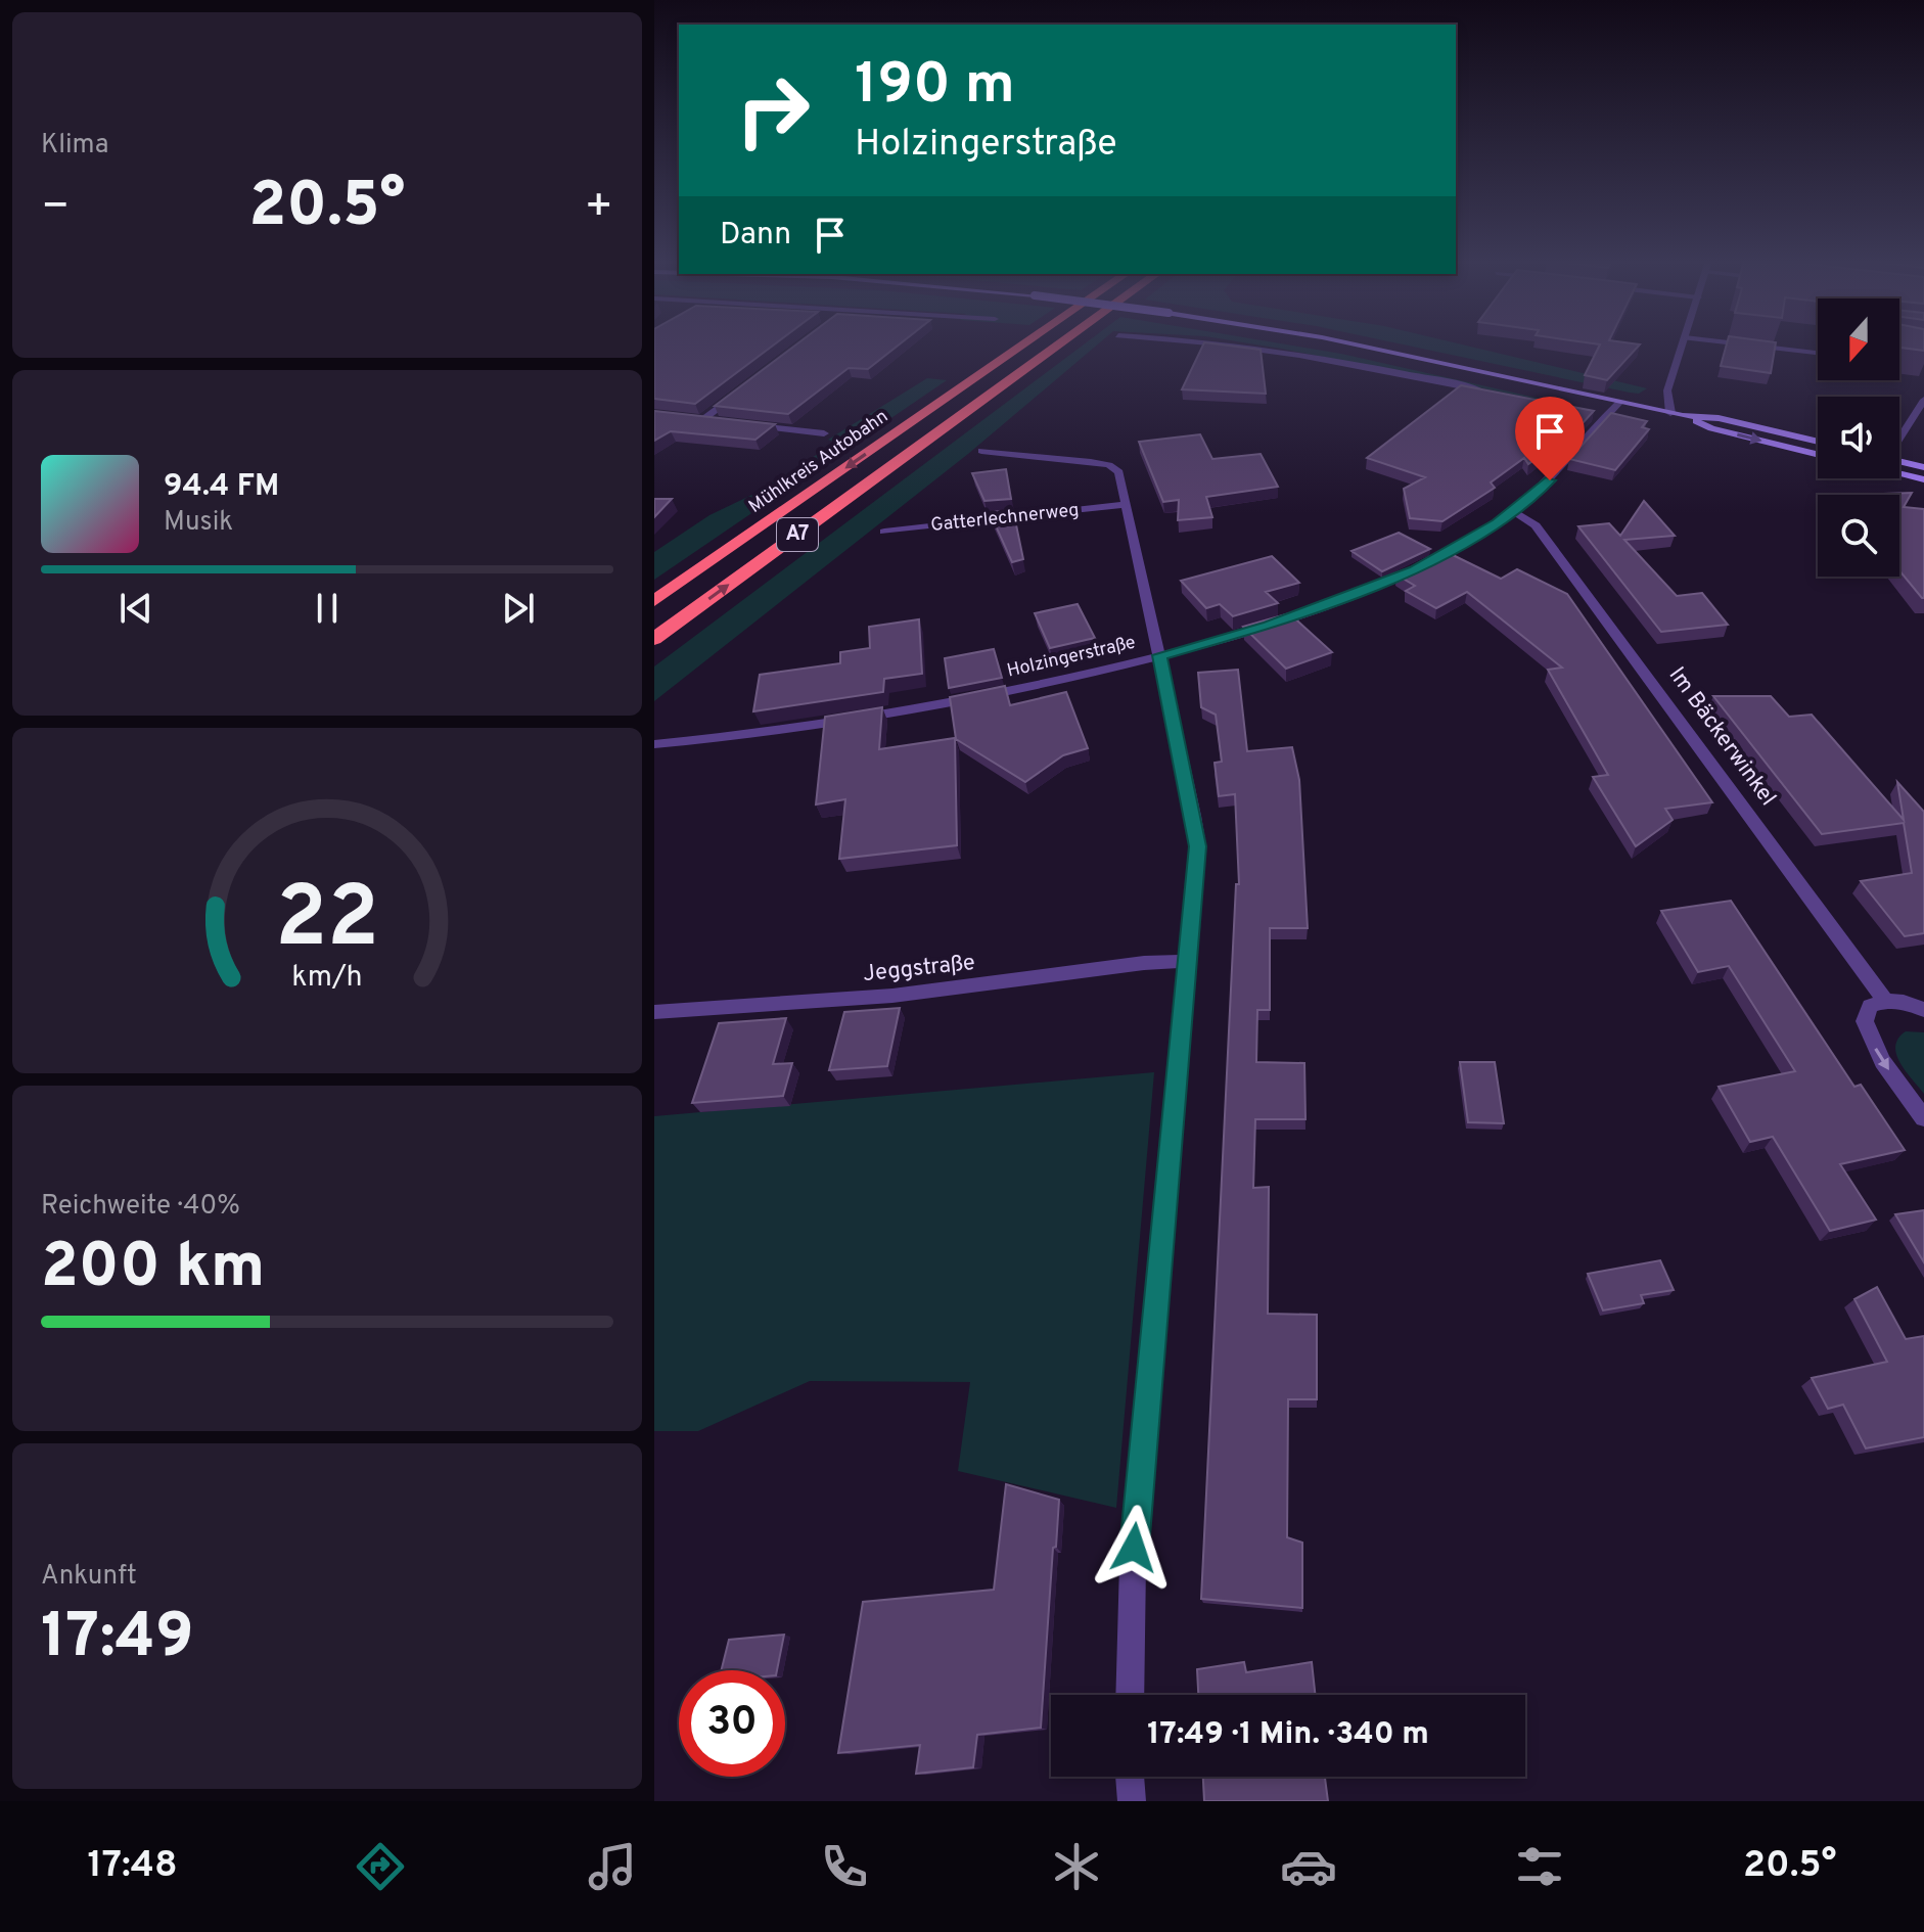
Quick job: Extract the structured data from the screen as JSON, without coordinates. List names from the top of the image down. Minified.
{"streets":{"highway":["Mühlkreis Autobahn","A7"],"street":["Gatterlechnerweg","Holzingerstraße","Im Bäckerwinkel","Jeggstraße"]},"crossings":[["Holzingerstraße","Im Bäckerwinkel"]],"north":"bottom","page":{"tile":["Klima",["Reichweite · 40%","200 km"],["Ankunft","17:49"]],"turn":["190 m","Holzingerstraße"],"heat":["−","20.5°","+"],"then":"Dann","song":["94.4 FM","Musik"],"limit":"30","trip":"17:49 · 1 Min. · 340 m","tabs":["17:48","20.5°"],"gauge":["22","km/h"]}}
